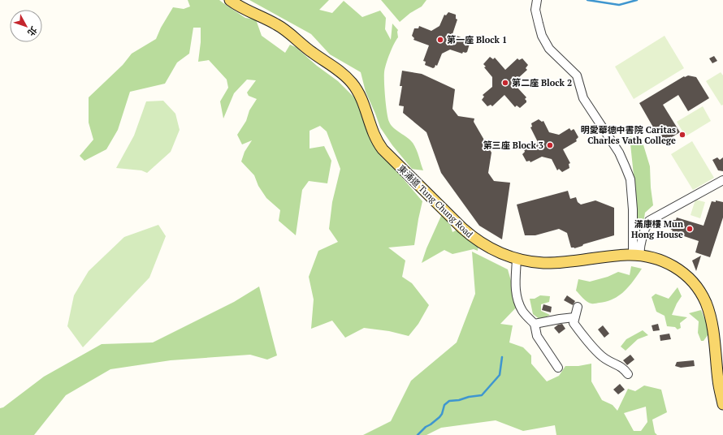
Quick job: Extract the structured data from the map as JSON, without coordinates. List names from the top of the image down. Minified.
{"streets":{"main road":["東涌道 Tung Chung Road"]},"places":["第一座 Block 1","第二座 Block 2","明愛華德中書院 Caritas Charles Vath College","第三座 Block 3","滿康樓 Mun Hong House"],"north":"bottom right"}
